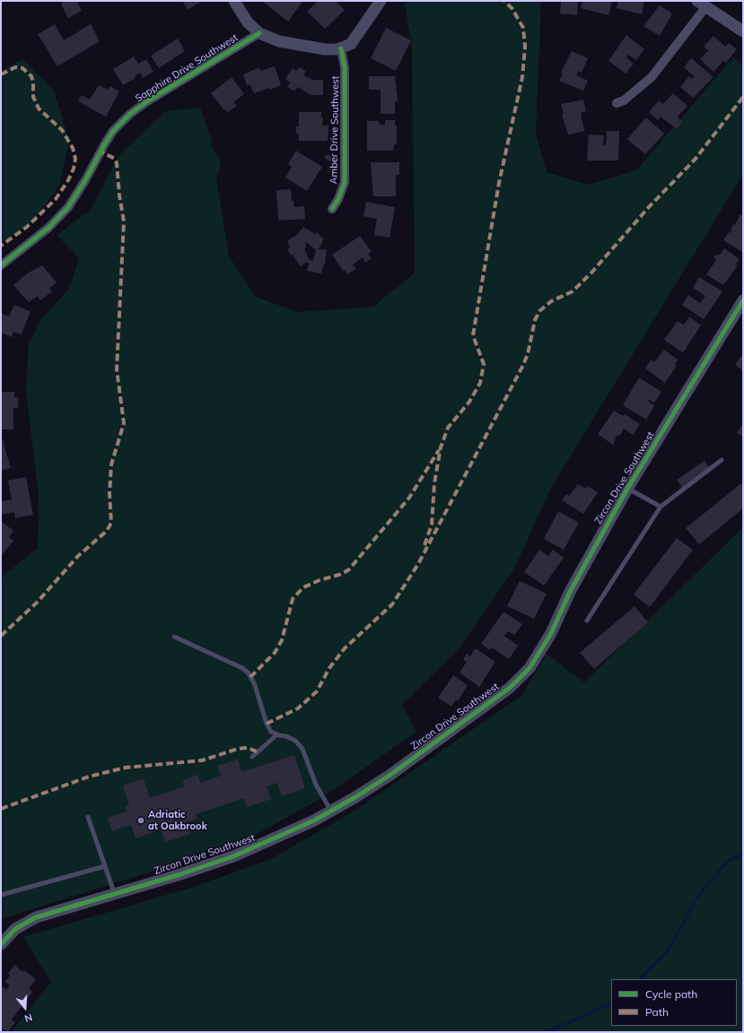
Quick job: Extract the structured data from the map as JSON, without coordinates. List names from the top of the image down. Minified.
{"streets":{"street":["Sapphire Drive Southwest","Amber Drive Southwest","Zircon Drive Southwest"]},"places":["Adriatic at Oakbrook"],"legend":["Cycle path","Path"],"north":"bottom"}
